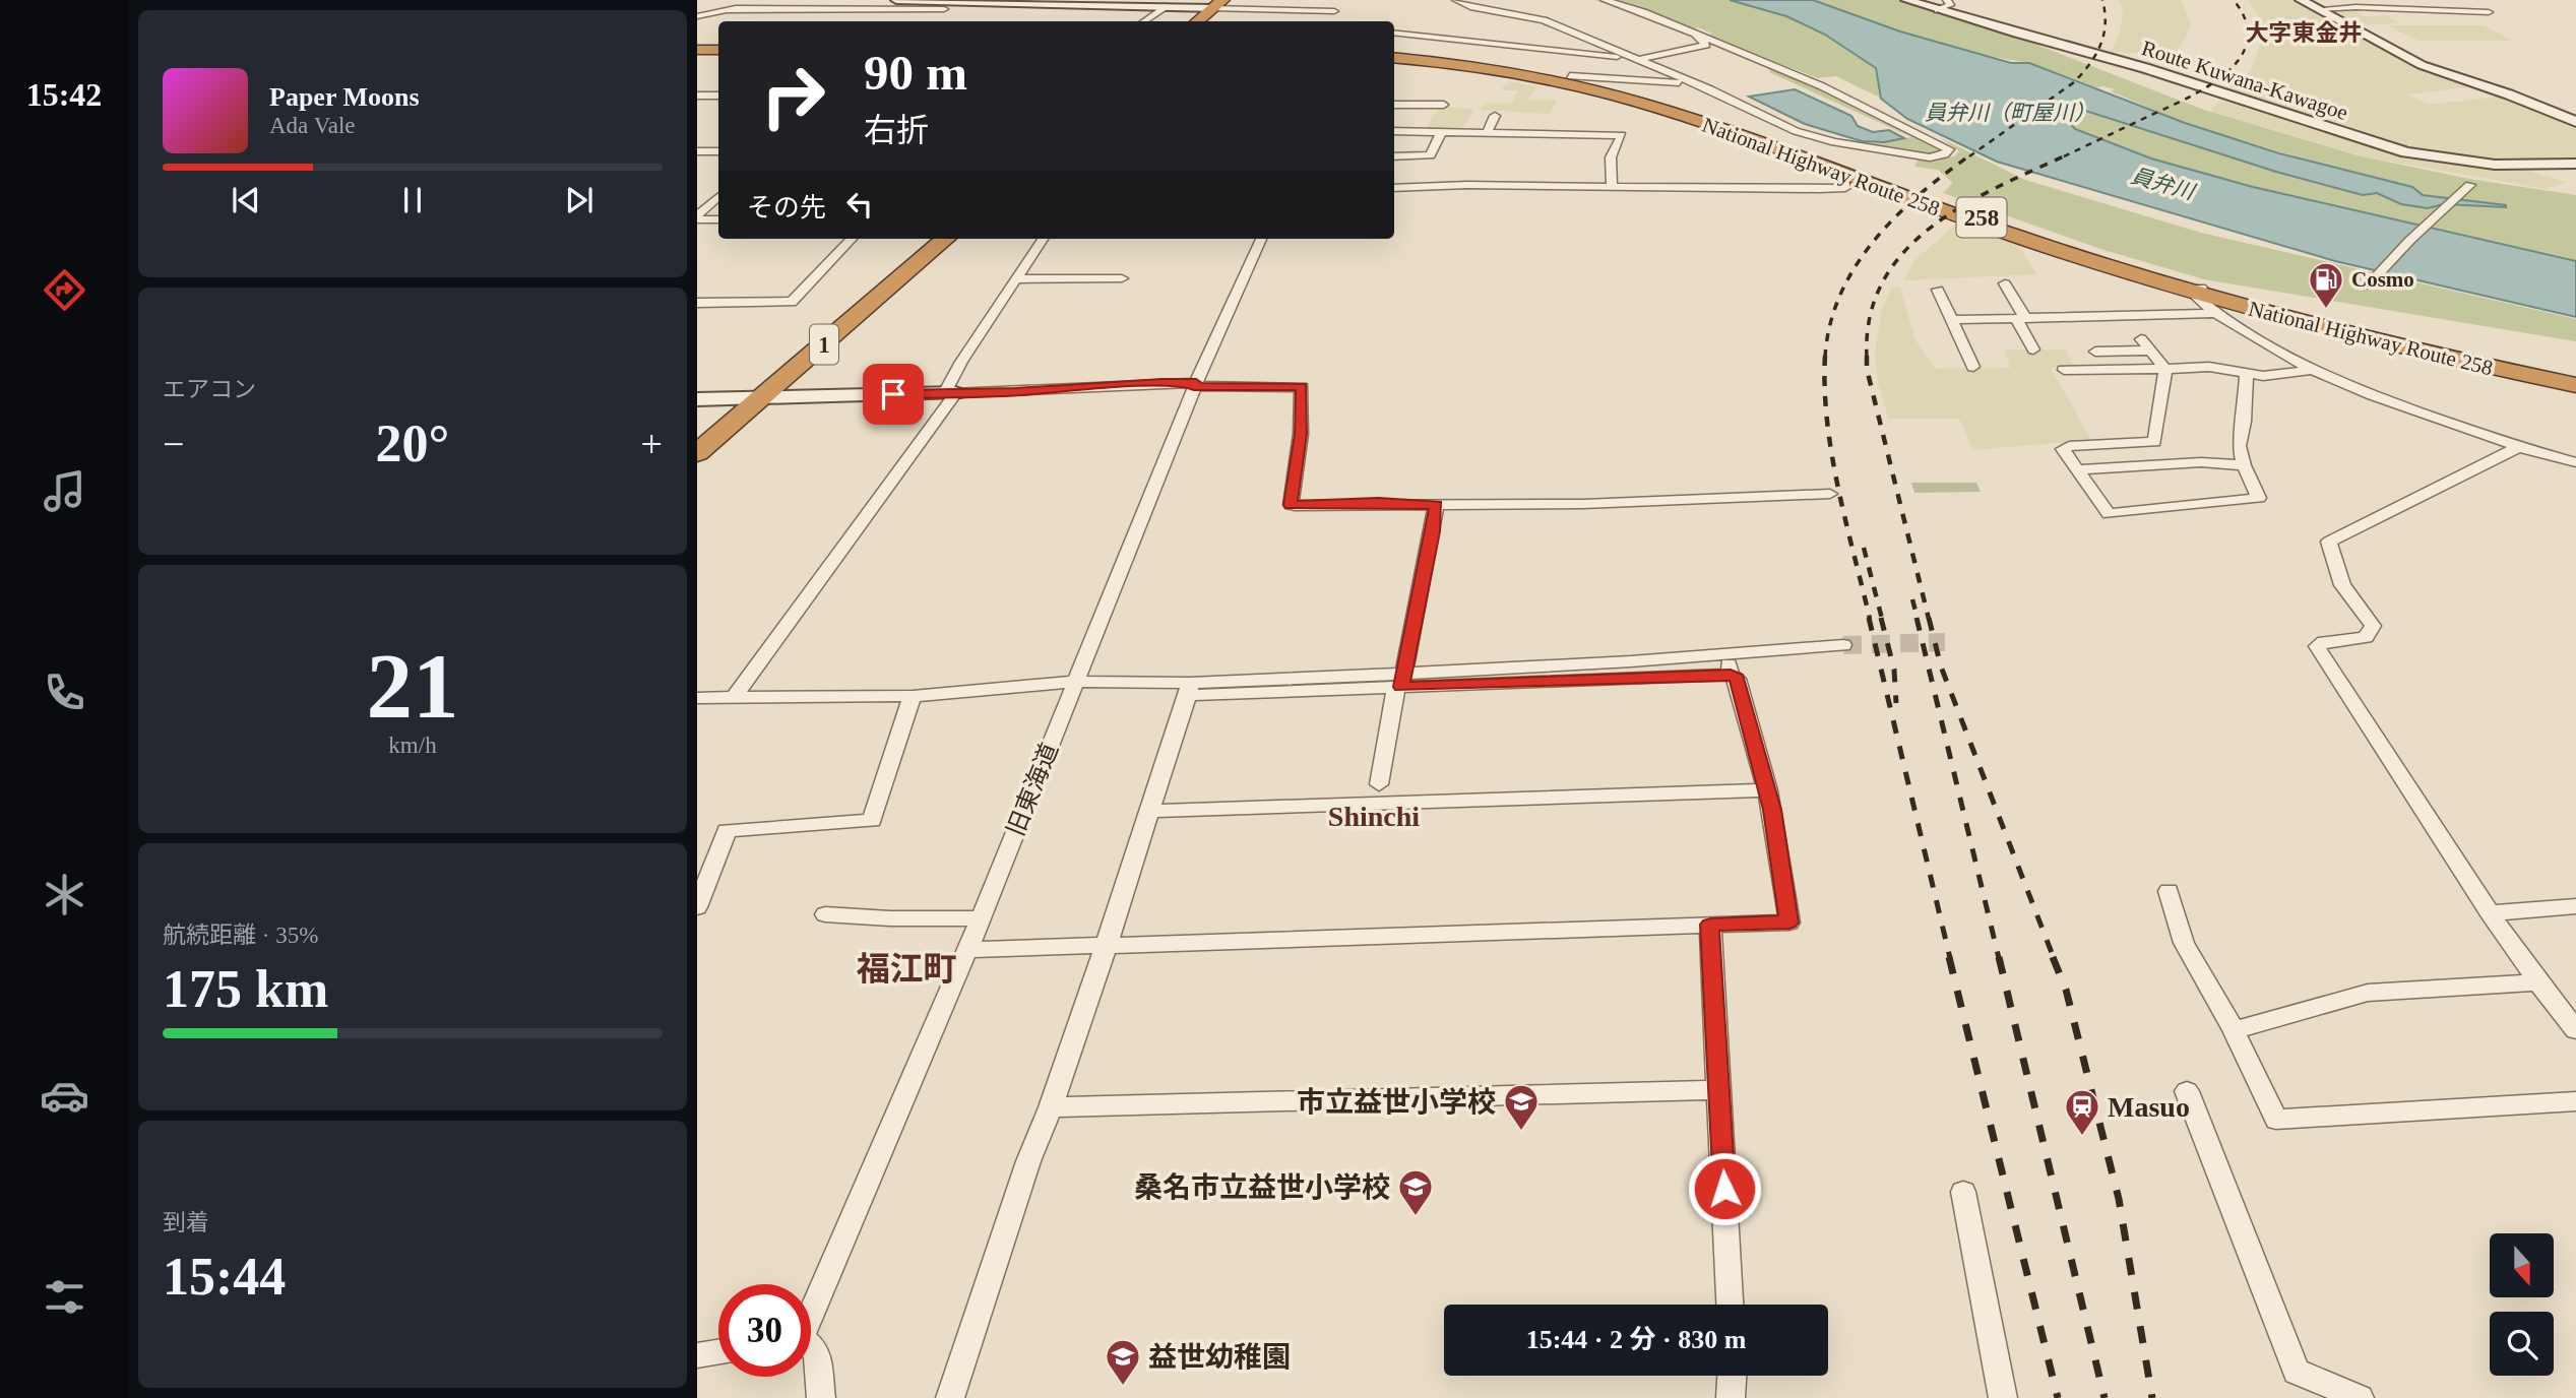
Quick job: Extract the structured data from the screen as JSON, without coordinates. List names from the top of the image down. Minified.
{"streets":{"highway":["National Highway Route 258","258","1"],"street":["Route Kuwana-Kawagoe","旧東海道"]},"districts":["大字東金井","Shinchi","福江町"],"water":["員弁川（町屋川）","員弁川"],"places":{"fuel station":["Cosmo"],"school or university":["市立益世小学校","桑名市立益世小学校","益世幼稚園"],"station":["Masuo"]},"north":"bottom","page":{"tabs":"15:42","turn":["90 m","右折"],"song":["Paper Moons","Ada Vale"],"then":"その先","tile":["エアコン",["21","km/h"],["航続距離 · 35%","175 km"],["到着","15:44"]],"heat":["−","20°","+"],"limit":"30","trip":"15:44 · 2 分 · 830 m"}}
